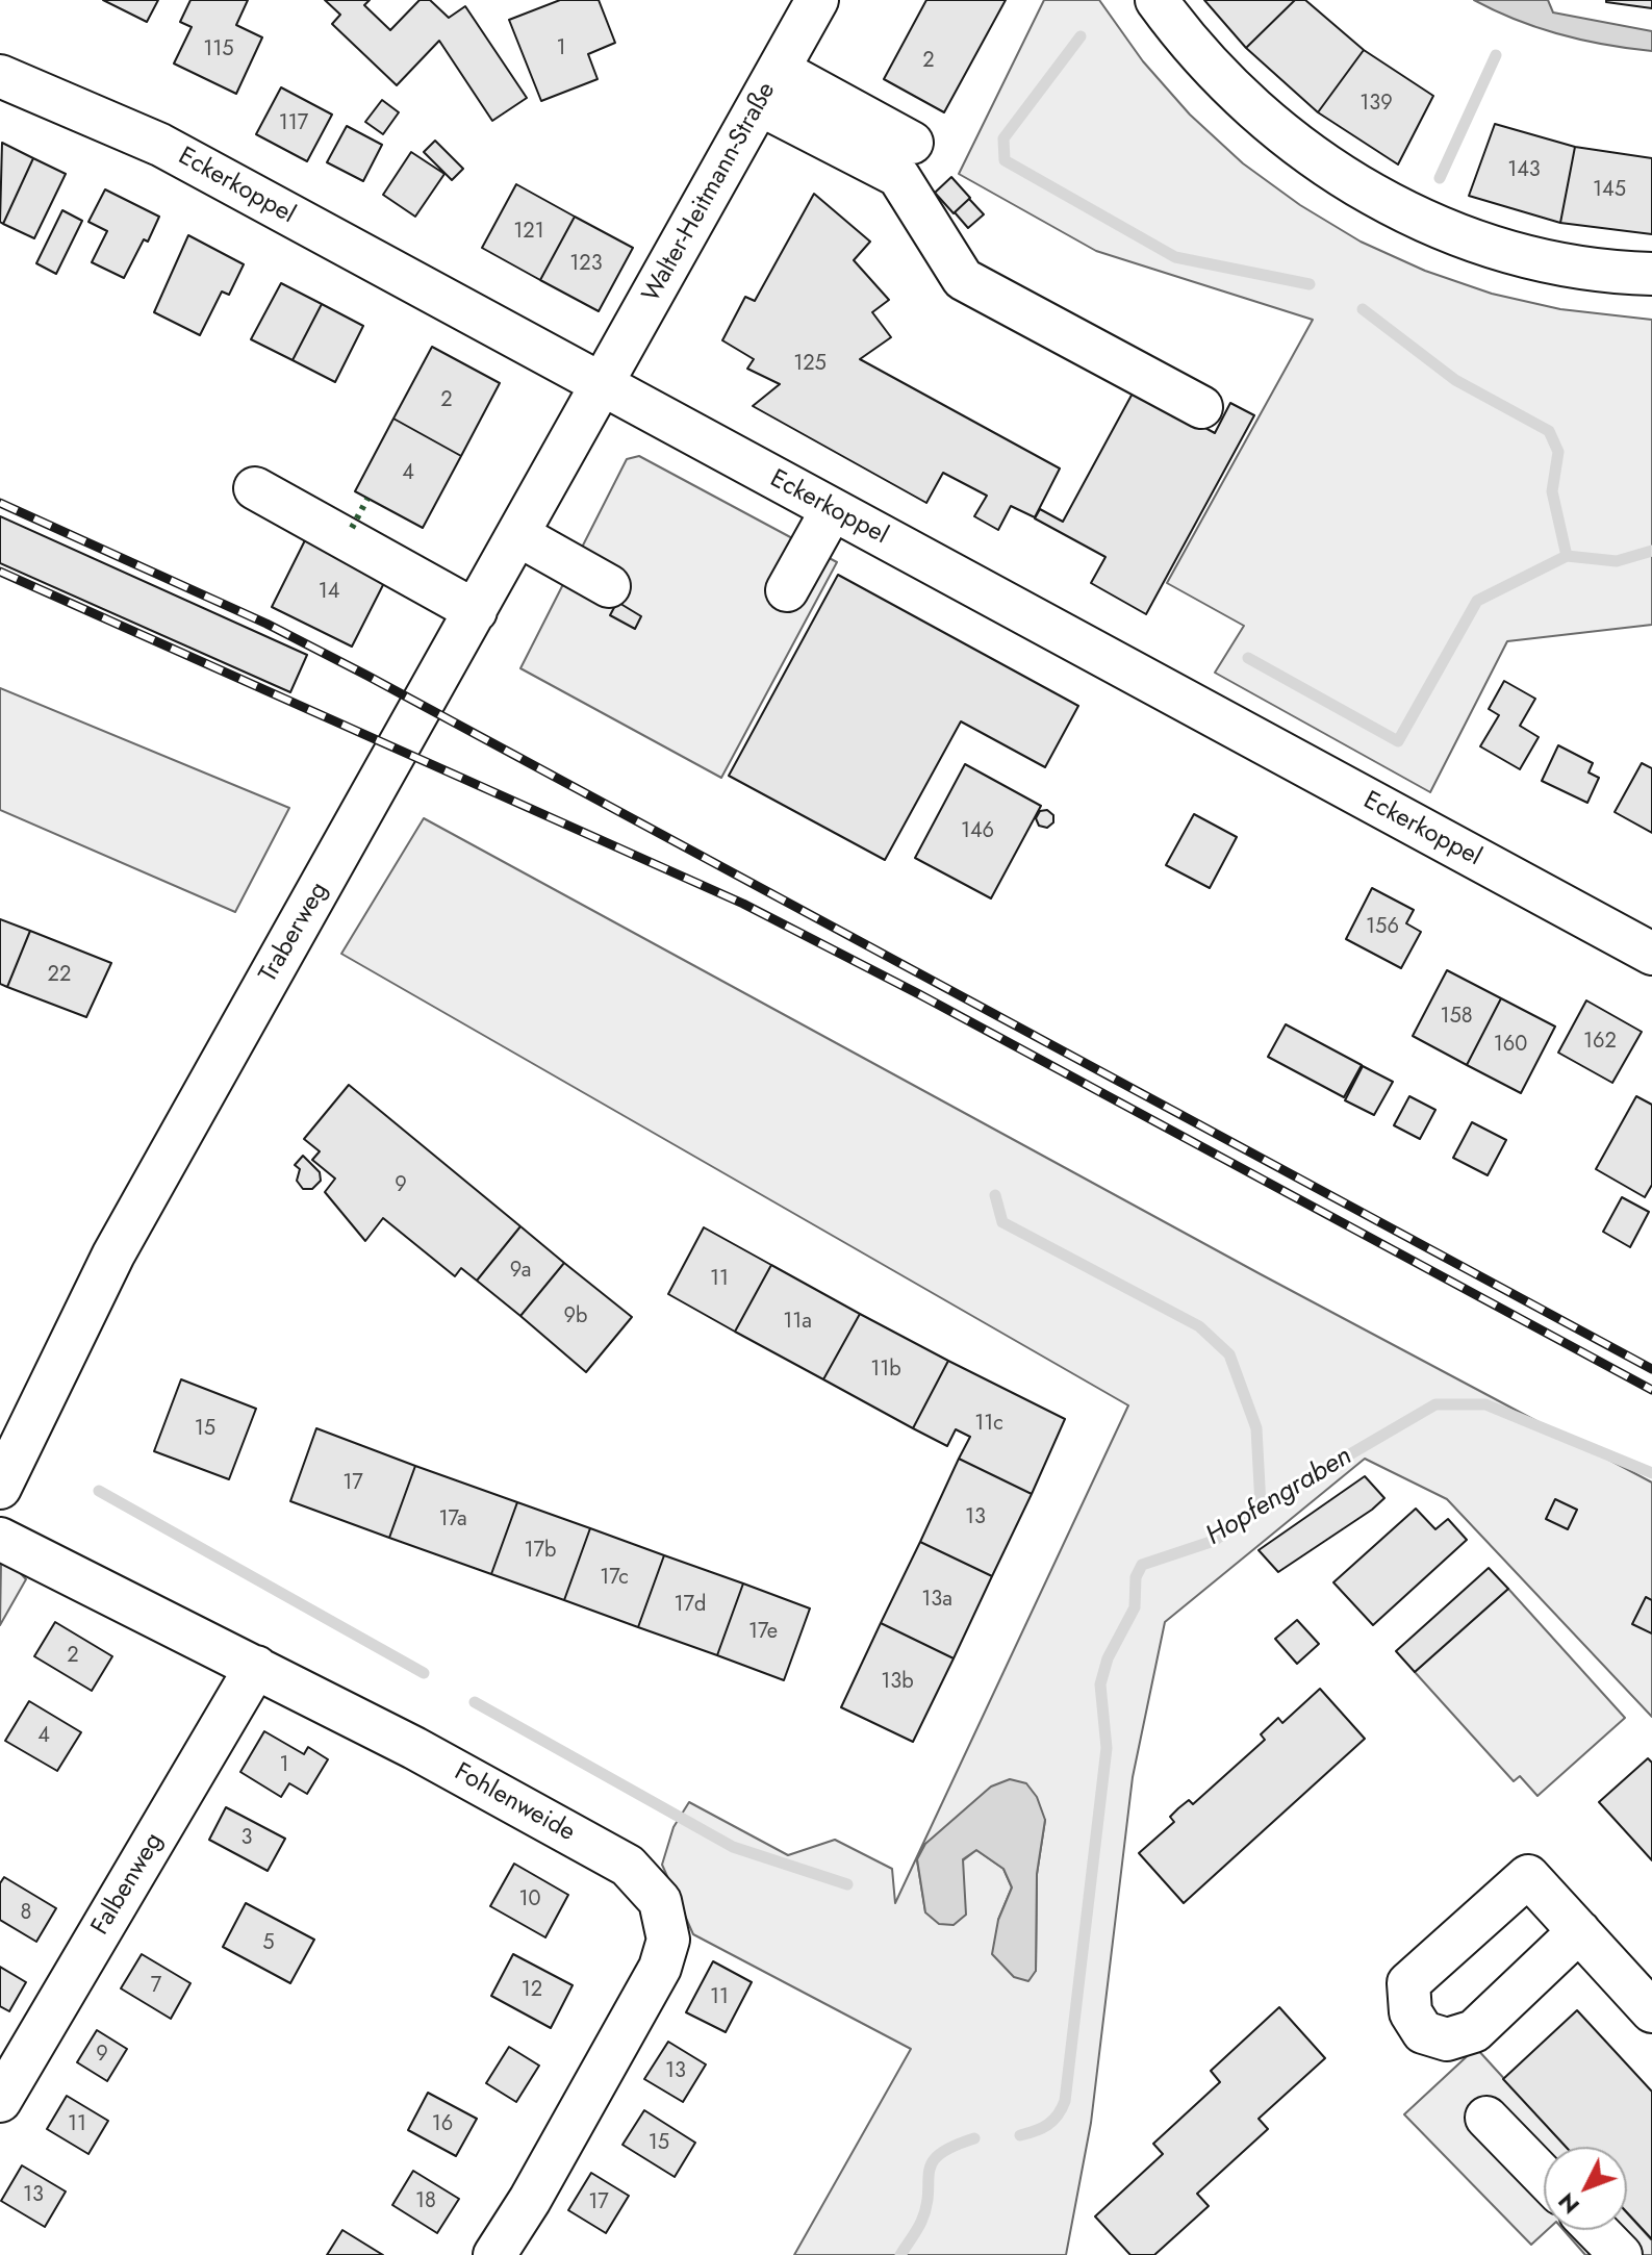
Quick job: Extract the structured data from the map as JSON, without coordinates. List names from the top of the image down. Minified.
{"streets":{"street":["Eckerkoppel","Walter-Heitmann-Straße","Traberweg","Fohlenweide","Falbenweg"]},"crossings":[["Eckerkoppel","Walter-Heitmann-Straße"],["Eckerkoppel","Traberweg"],["Walter-Heitmann-Straße","Traberweg"],["Fohlenweide","Falbenweg"]],"water":["Hopfengraben"],"house_numbers":["1","115","2","139","117","143","145","121","123","125","2","4","14","146","156","22","158","162","160","9","9a","11","9b","11a","11b","11c","15","17","13","17a","17b","17c","13a","17d","17e","2","13b","4","1","3","10","8","5","7","12","11","9","13","11","16","15","13","18","17"],"north":"bottom left"}
